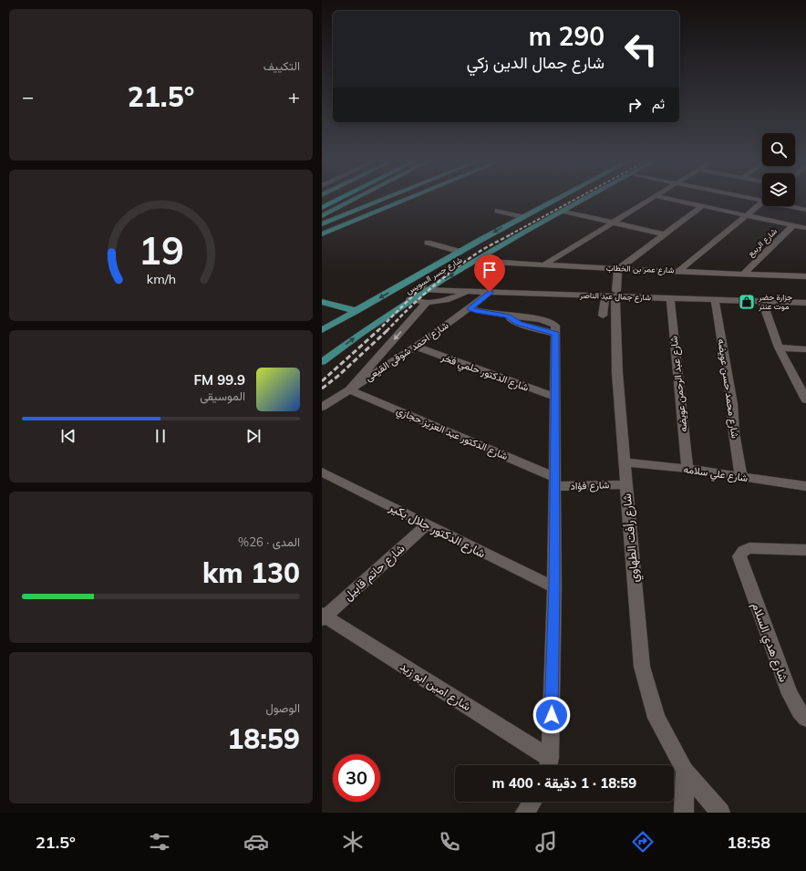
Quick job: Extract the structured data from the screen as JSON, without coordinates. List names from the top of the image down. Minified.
{"streets":{"main road":["شارع جسر السويس"],"street":["شارع الربيع","شارع عمر بن الخطاب","شارع جمال عبد الناصر","شارع احمد شوقى القيعى","شارع الدكتور حلمي فخر","شارع عبد الرحمن عويضه","شارع محمد حسن عويضه","شارع الدكتور عبد العزيز حجازي","شارع علي سلامه","شارع فؤاد","شارع الدكتور جلال بكير","شارع رأفت الطهاوي","شارع حاتم قابيل","شارع هدي السلام","شارع امين ابو زيد"]},"crossings":[["شارع الربيع","شارع عمر بن الخطاب"],["شارع عمر بن الخطاب","شارع جسر السويس"],["شارع عمر بن الخطاب","شارع رأفت الطهاوي"],["شارع جسر السويس","شارع جمال عبد الناصر"],["شارع جمال عبد الناصر","شارع احمد شوقى القيعى"],["شارع جمال عبد الناصر","شارع عبد الرحمن عويضه"],["شارع جمال عبد الناصر","شارع محمد حسن عويضه"],["شارع جمال عبد الناصر","شارع رأفت الطهاوي"],["شارع احمد شوقى القيعى","شارع الدكتور حلمي فخر"],["شارع احمد شوقى القيعى","شارع الدكتور عبد العزيز حجازي"],["شارع عبد الرحمن عويضه","شارع علي سلامه"],["شارع محمد حسن عويضه","شارع علي سلامه"],["شارع الدكتور عبد العزيز حجازي","شارع فؤاد"],["شارع علي سلامه","شارع رأفت الطهاوي"],["شارع فؤاد","شارع رأفت الطهاوي"],["شارع الدكتور جلال بكير","شارع حاتم قابيل"],["شارع حاتم قابيل","شارع امين ابو زيد"]],"places":{"shop":["جزارة حضر موت عنتر"]},"page":{"tile":["التكييف",["المدى · 26%","130 km"],["الوصول","18:59"]],"turn":["290 m","شارع جمال الدين زكي"],"heat":["−","21.5°","+"],"then":"ثم","song":["99.9 FM","الموسيقى"],"limit":"30","trip":"18:59 · 1 دقيقة · 400 m","tabs":["18:58","21.5°"],"gauge":["19","km/h"]}}
